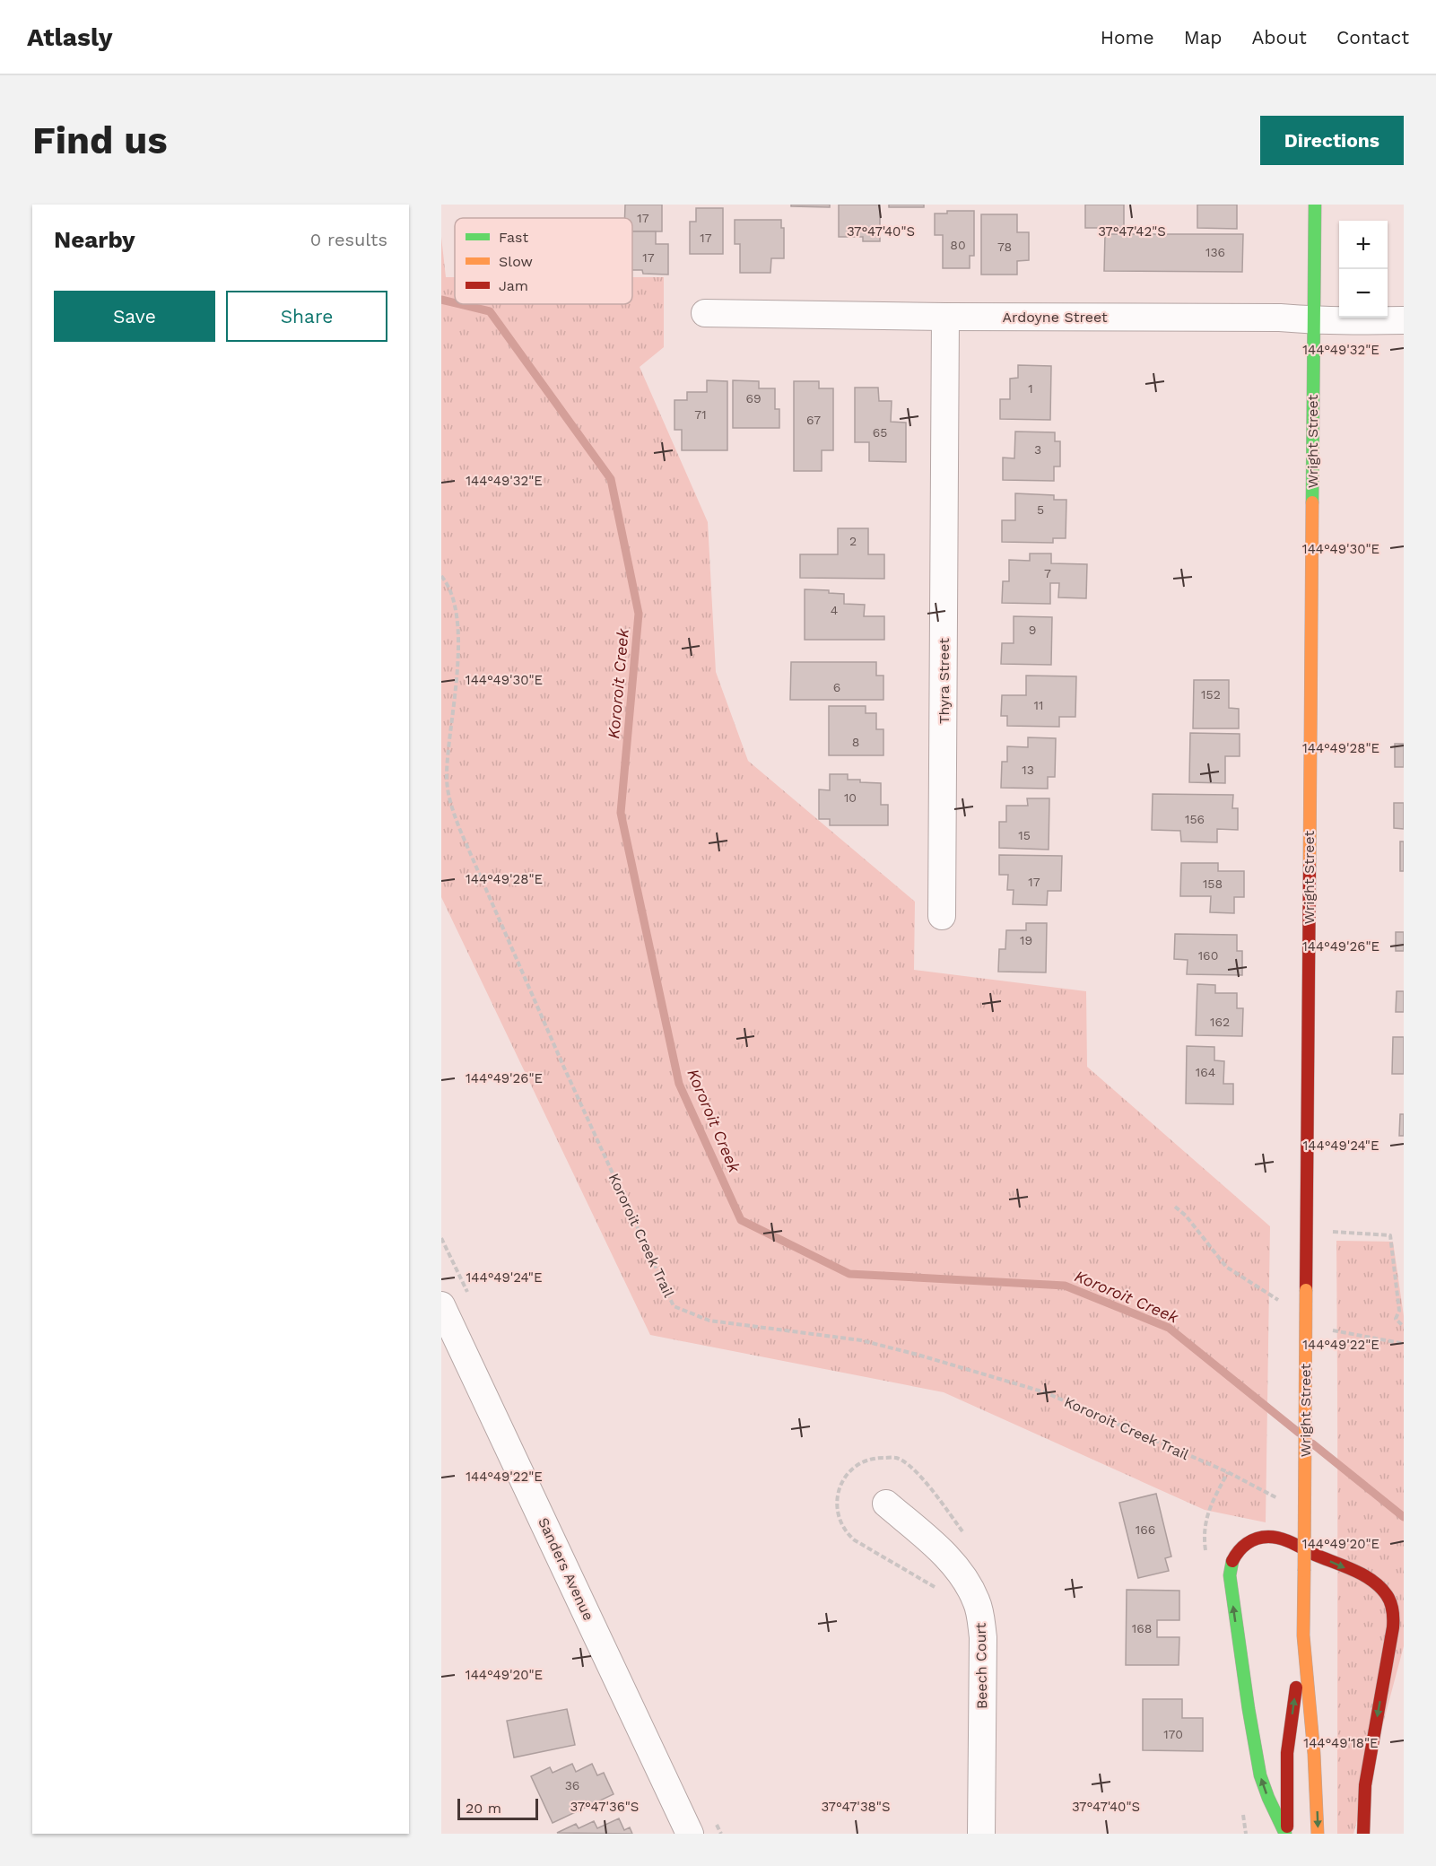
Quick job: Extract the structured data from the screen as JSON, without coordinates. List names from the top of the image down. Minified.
{"streets":{"street":["Ardoyne Street","Wright Street","Thyra Street","Sanders Avenue","Beech Court"],"path":["Kororoit Creek Trail"]},"crossings":[["Ardoyne Street","Wright Street"],["Ardoyne Street","Thyra Street"]],"water":["Kororoit Creek"],"house_numbers":["17","17","80","78","136","17","1","69","71","67","65","3","5","2","7","4","9","6","152","11","8","13","10","156","15","17","158","19","160","162","164","166","168","170","36"],"legend":["Fast","Slow","Jam"],"scale_bar":"20 m","page":{"header":"Atlasly","nav":["Home","Map","About","Contact"],"buttons":["Directions",["Save","Share"]],"title":"Find us","heading":["Nearby","0 results"],"map_buttons":["+","−"],"scale":"20 m"},"coordinates":["37°47'40\"S","37°47'42\"S","144°49'32\"E","144°49'30\"E","144°49'28\"E","144°49'26\"E","144°49'24\"E","144°49'22\"E","144°49'20\"E","144°49'18\"E","37°47'36\"S","37°47'38\"S"]}
